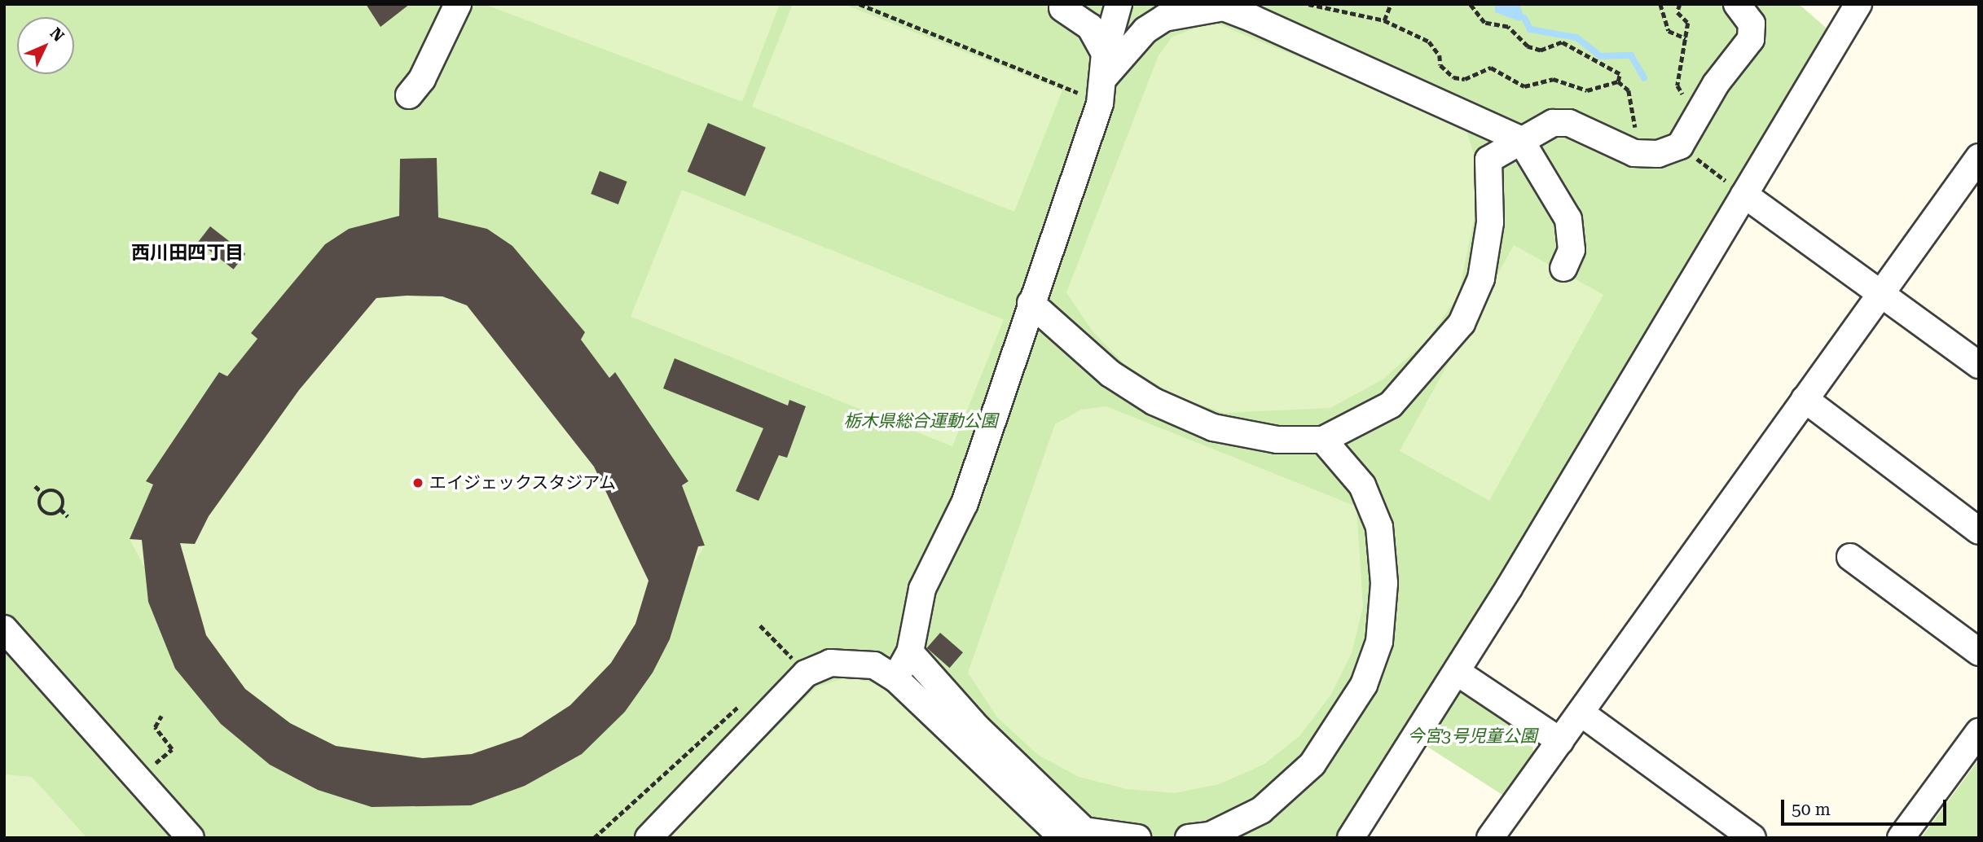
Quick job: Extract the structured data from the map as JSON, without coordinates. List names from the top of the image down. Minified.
{"districts":["西川田四丁目"],"parks":["栃木県総合運動公園","今宮3号児童公園"],"places":["エイジェックスタジアム"],"scale_bar":"50 m","north":"top right"}
